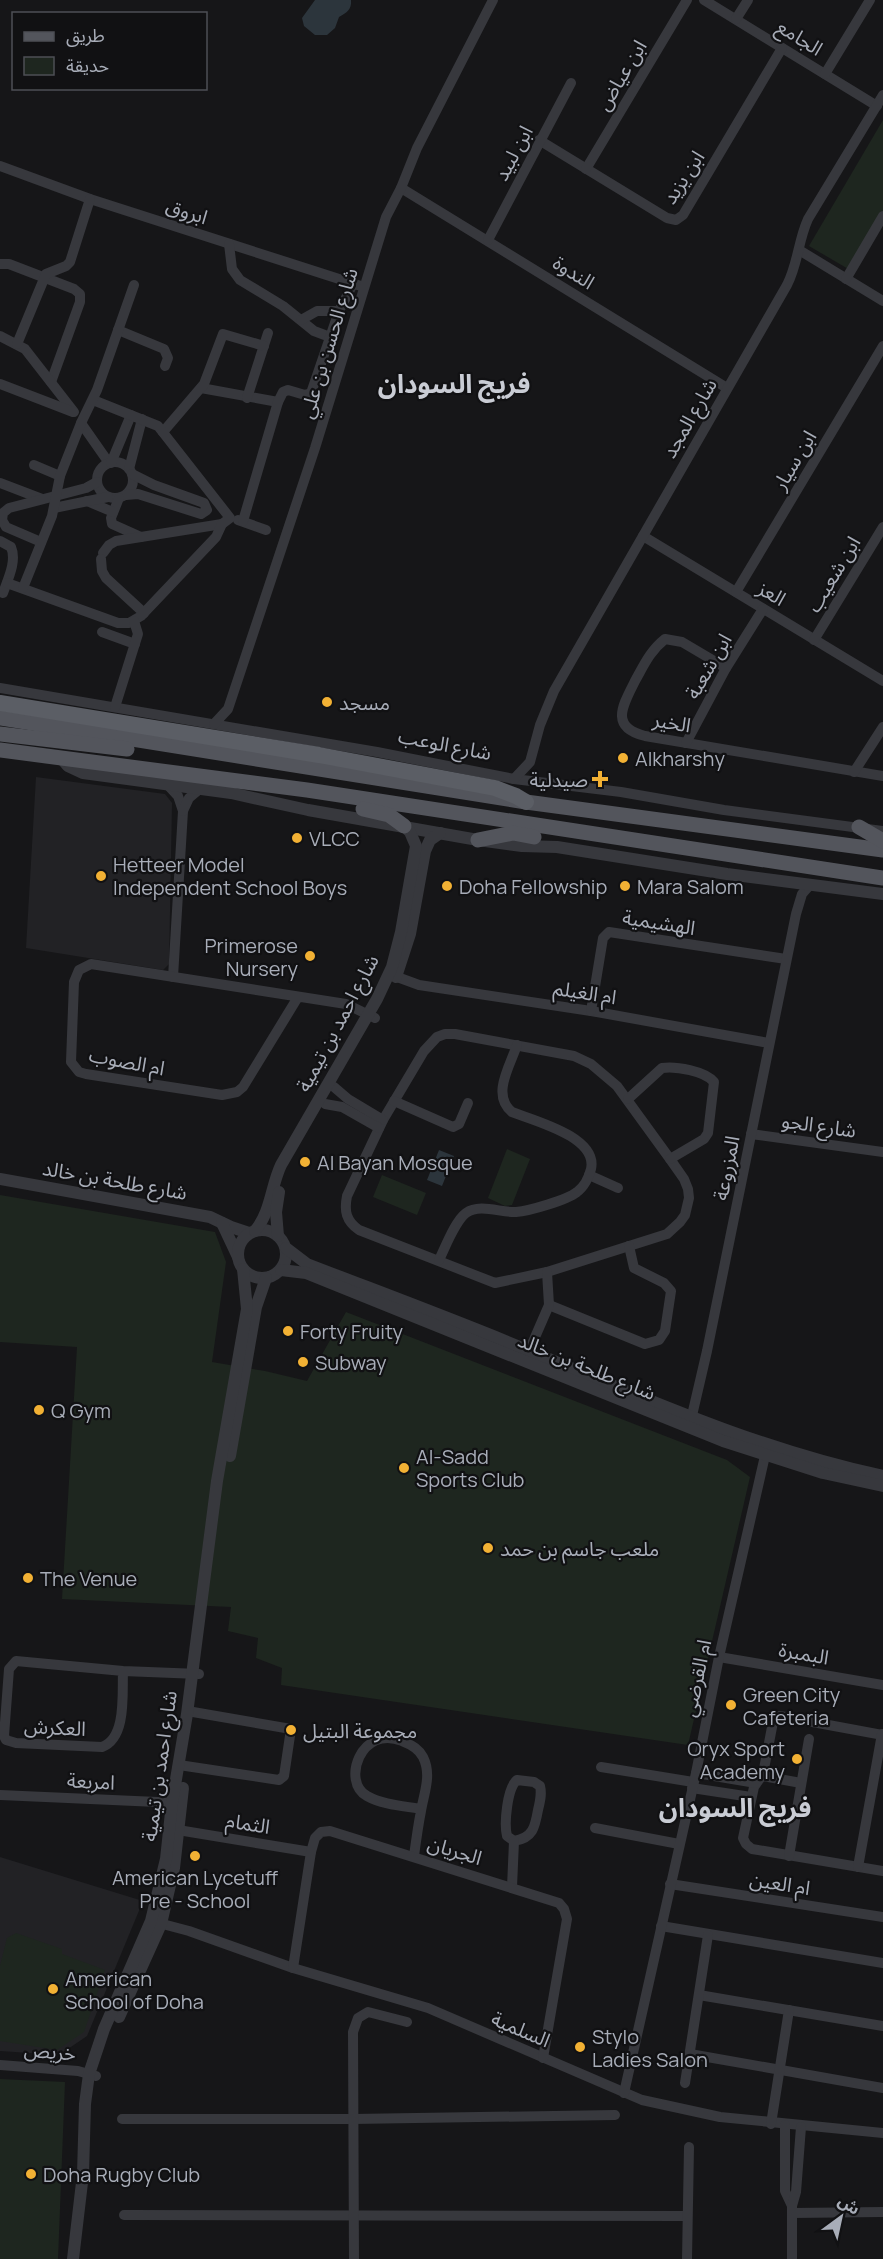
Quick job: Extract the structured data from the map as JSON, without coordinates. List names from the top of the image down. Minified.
{"streets":{"street":["الجامع","ابن عياض","ابن لبيد","ابن يزيد","ابروق","الندوة","شارع الحسن بن علي","شارع المجد","ابن سيار","ابن شعيب","العز","ابن شعبة","الخير","شارع الوعب","الهشيمية","ام الغيلم","شارع احمد بن تيمية","ام الصوب","شارع الجو","المزروعة","شارع طلحة بن خالد","البمبرة","ام القرضي","العكرش","امربعة","الثمام","الجريان","ام العين","السلمية","خريص"]},"crossings":[["الجامع","ابن يزيد"],["الجامع","شارع المجد"],["ابن عياض","ابن يزيد"],["ابن لبيد","ابن يزيد"],["ابن لبيد","الندوة"],["ابروق","شارع الحسن بن علي"],["الندوة","شارع الحسن بن علي"],["الندوة","شارع المجد"],["شارع الحسن بن علي","شارع الوعب"],["شارع المجد","العز"],["شارع المجد","شارع الوعب"],["ابن سيار","العز"],["ابن شعيب","العز"],["العز","ابن شعبة"],["ابن شعبة","الخير"],["الهشيمية","ام الغيلم"],["الهشيمية","المزروعة"],["ام الغيلم","شارع احمد بن تيمية"],["ام الغيلم","المزروعة"],["شارع احمد بن تيمية","ام الصوب"],["شارع احمد بن تيمية","شارع طلحة بن خالد"],["شارع احمد بن تيمية","العكرش"],["شارع احمد بن تيمية","امربعة"],["شارع احمد بن تيمية","الثمام"],["شارع احمد بن تيمية","السلمية"],["شارع احمد بن تيمية","خريص"],["شارع الجو","المزروعة"],["المزروعة","شارع طلحة بن خالد"],["شارع طلحة بن خالد","ام القرضي"],["البمبرة","ام القرضي"],["ام القرضي","ام العين"],["ام القرضي","السلمية"],["الثمام","الجريان"],["الجريان","السلمية"]],"districts":["فريج السودان","فريج السودان"],"places":{"other":["مسجد","Alkharshy","VLCC","Hetteer Model Independent School Boys","Doha Fellowship","Mara Salom","Primerose Nursery","Al Bayan Mosque","Forty Fruity","Subway","Q Gym","Al-Sadd Sports Club","ملعب جاسم بن حمد","The Venue","Green City Cafeteria","مجموعة البتيل","Oryx Sport Academy","American Lycetuff Pre - School","American School of Doha","Stylo Ladies Salon","Doha Rugby Club"],"health":["صيدلية"]},"legend":["طريق","حديقة"],"north":"top right"}
